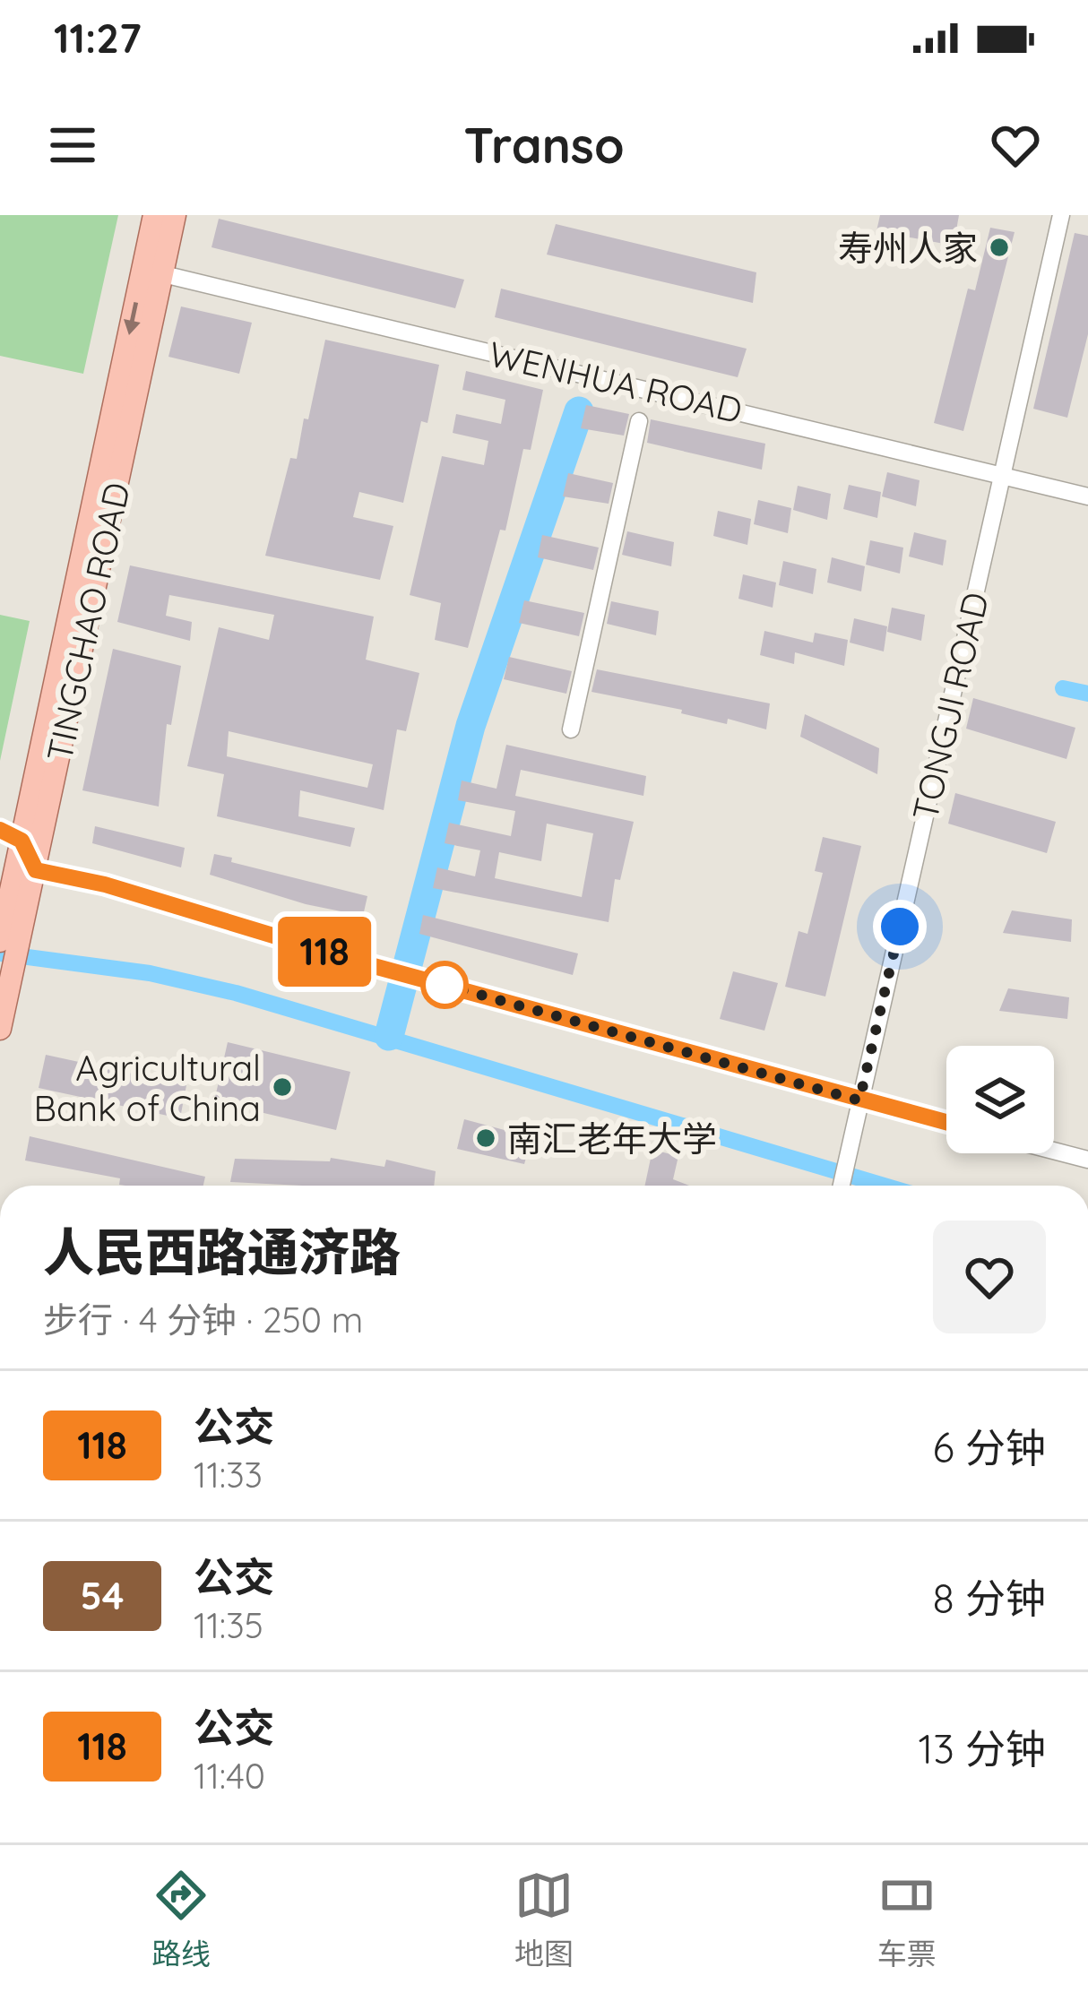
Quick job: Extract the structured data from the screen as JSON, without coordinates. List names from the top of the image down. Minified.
{"streets":{"main road":["TINGCHAO ROAD"],"street":["WENHUA ROAD","TONGJI ROAD"]},"crossings":[["WENHUA ROAD","TINGCHAO ROAD"],["WENHUA ROAD","TONGJI ROAD"]],"places":["寿州人家","Agricultural Bank of China","南汇老年大学"],"lines":["bus line 118"],"page":{"status":"11:27","header":"Transo","on_map":"118","heading":["人民西路通济路","步行 · 4 分钟 · 250 m"],"list":[{"mark":"118","name":"公交","note":"11:33","value":"6 分钟"},{"mark":"54","name":"公交","note":"11:35","value":"8 分钟"},{"mark":"118","name":"公交","note":"11:40","value":"13 分钟"}],"tabs":["路线","地图","车票"]}}
